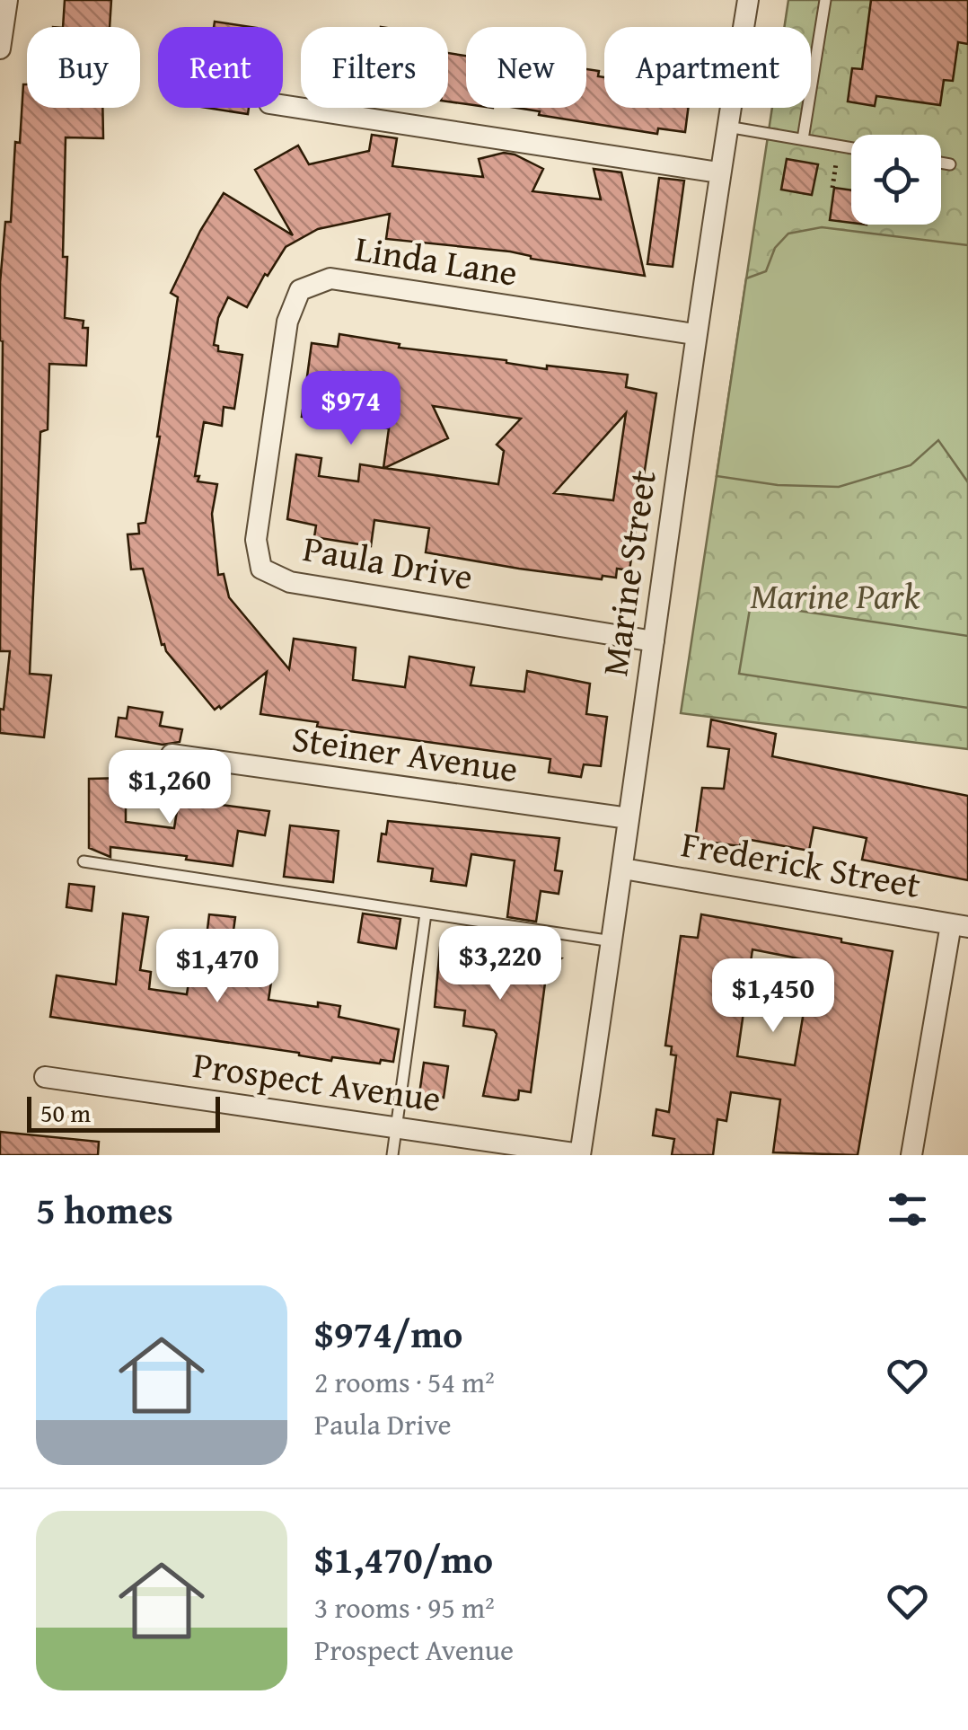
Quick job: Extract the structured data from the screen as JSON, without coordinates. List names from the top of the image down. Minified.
{"streets":{"street":["Linda Lane","Paula Drive","Marine Street","Steiner Avenue","Frederick Street","Prospect Avenue"]},"crossings":[["Linda Lane","Paula Drive"],["Linda Lane","Marine Street"],["Paula Drive","Marine Street"],["Marine Street","Steiner Avenue"],["Marine Street","Frederick Street"],["Marine Street","Prospect Avenue"]],"parks":["Marine Park"],"scale_bar":"50 m","page":{"chip":["Buy","Rent","Filters","New","Apartment"],"price":["$974","$1,260","$3,220","$1,470","$1,450"],"scale":"50 m","heading":"5 homes","list":[{"name":"$974/mo","note":"2 rooms · 54 m² · Paula Drive"},{"name":"$1,470/mo","note":"3 rooms · 95 m² · Prospect Avenue"}]}}
